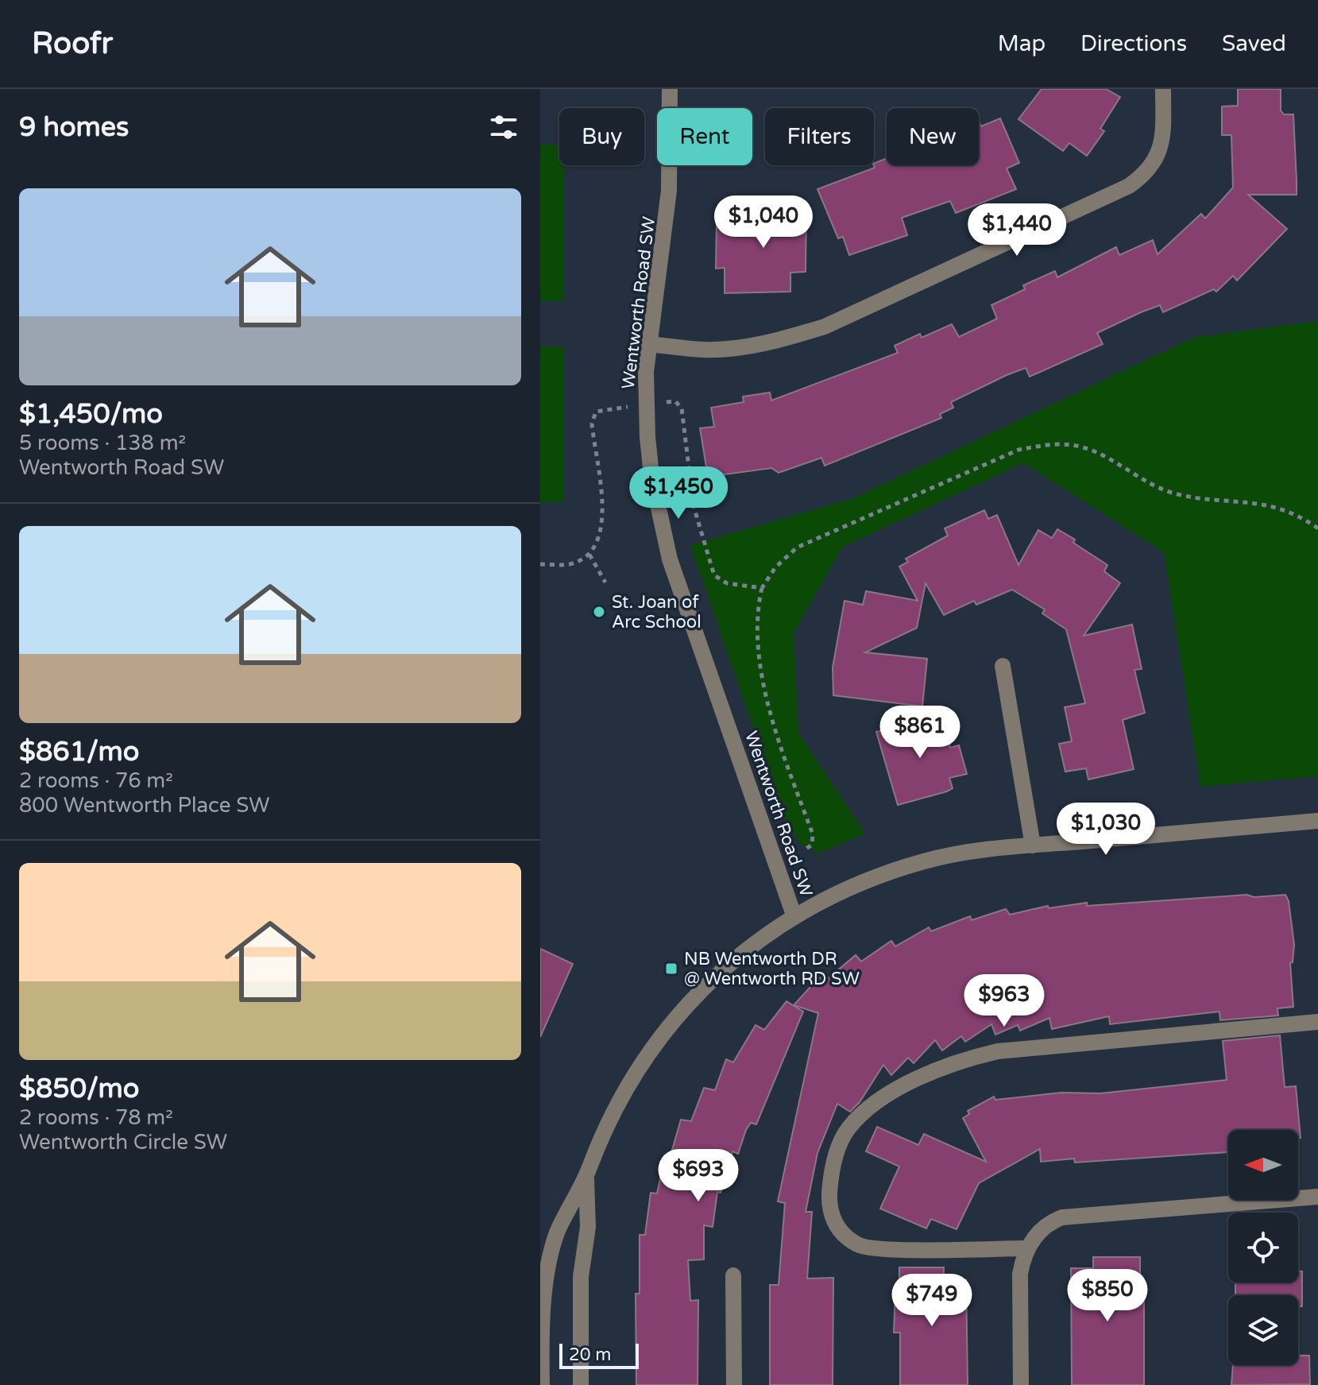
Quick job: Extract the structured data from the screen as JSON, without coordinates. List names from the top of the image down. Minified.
{"streets":{"street":["Wentworth Road SW"]},"places":{"other":["St. Joan of Arc School"],"transit":["NB Wentworth DR @ Wentworth RD SW"]},"scale_bar":"20 m","north":"left","page":{"header":"Roofr","nav":["Map","Directions","Saved"],"heading":"9 homes","chip":["Buy","Rent","Filters","New"],"list":[{"name":"$1,450/mo","note":"5 rooms · 138 m² · Wentworth Road SW"},{"name":"$861/mo","note":"2 rooms · 76 m² · 800 Wentworth Place SW"},{"name":"$850/mo","note":"2 rooms · 78 m² · Wentworth Circle SW"}],"price":["$1,040","$1,440","$1,450","$861","$1,030","$963","$693","$850","$749"],"scale":"20 m"}}
